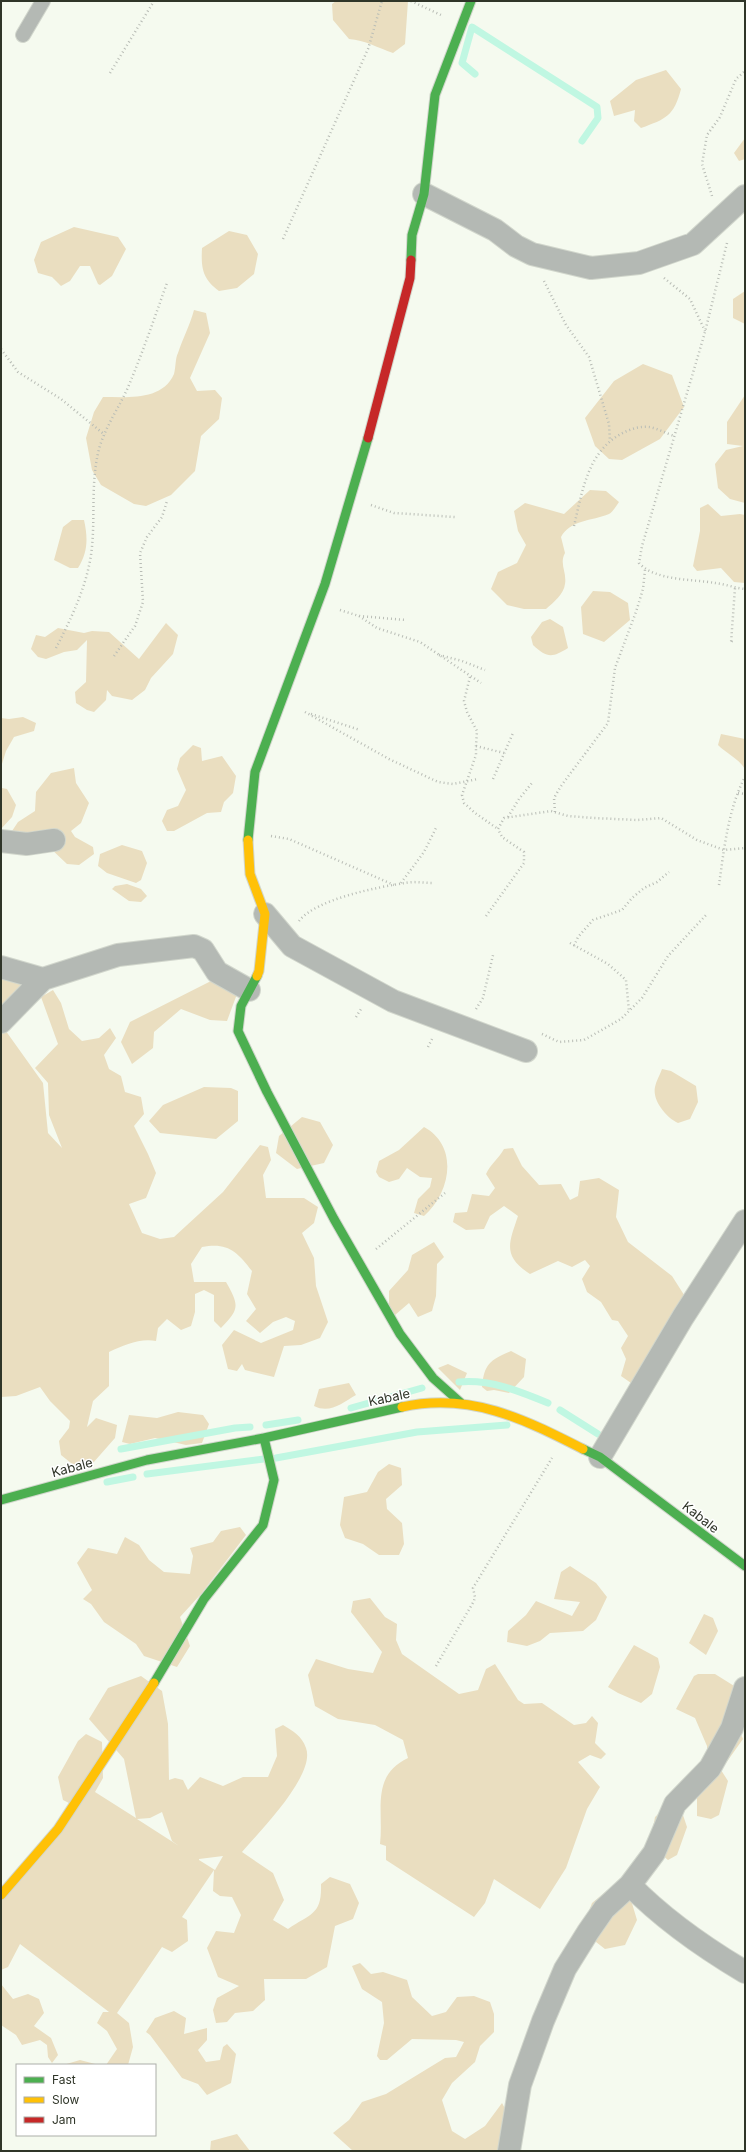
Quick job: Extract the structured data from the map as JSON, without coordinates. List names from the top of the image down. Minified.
{"streets":{"street":["Kabale"]},"legend":["Fast","Slow","Jam"]}
